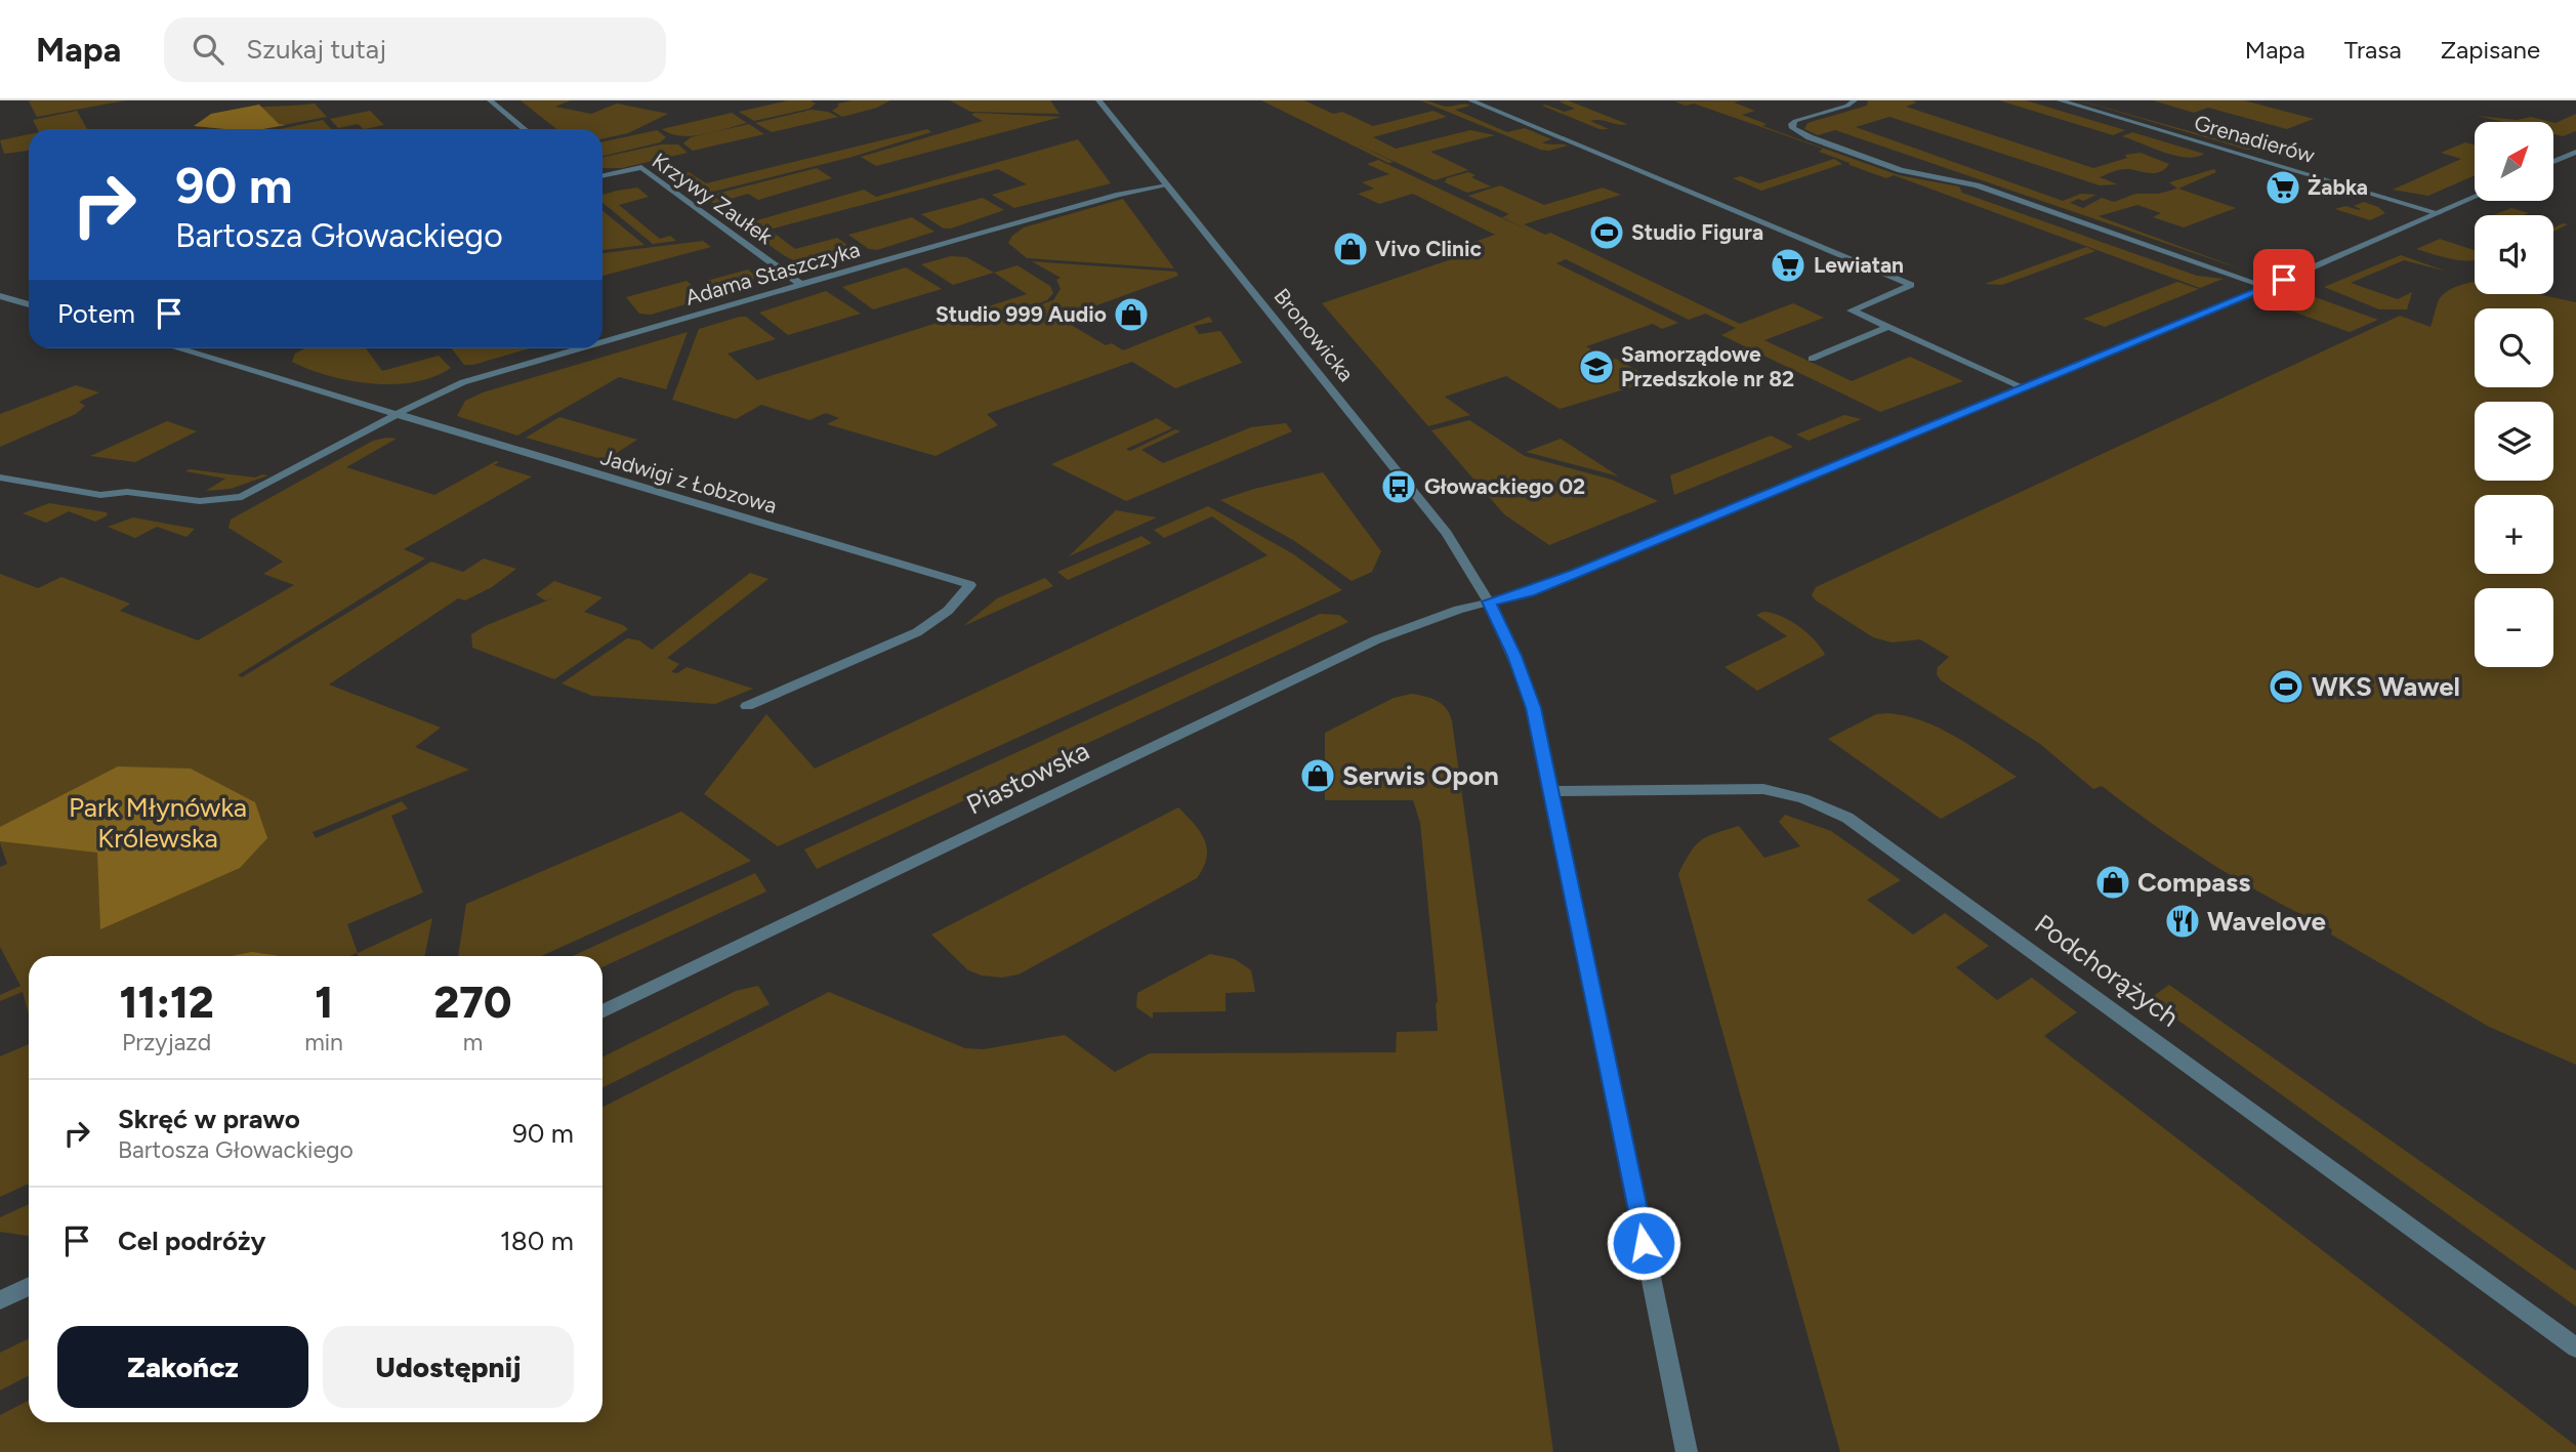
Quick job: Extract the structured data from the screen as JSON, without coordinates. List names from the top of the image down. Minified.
{"streets":{"street":["Grenadierów","Krzywy Zaułek","Adama Staszczyka","Bronowicka","Jadwigi z Łobzowa","Piastowska","Podchorążych"]},"crossings":[["Grenadierów","Piastowska"],["Krzywy Zaułek","Adama Staszczyka"],["Adama Staszczyka","Bronowicka"],["Adama Staszczyka","Jadwigi z Łobzowa"],["Bronowicka","Piastowska"]],"parks":["Park Młynówka Królewska"],"places":{"supermarket":["Żabka","Lewiatan"],"sports":["Studio Figura","WKS Wawel"],"shop":["Vivo Clinic","Studio 999 Audio","Serwis Opon","Compass"],"school or university":["Samorządowe Przedszkole nr 82"],"bus stop":["Głowackiego 02"],"restaurant":["Wavelove"]},"north":"top right","page":{"header":"Mapa","search":"Szukaj tutaj","nav":["Mapa","Trasa","Zapisane"],"map_buttons":["+","−"],"turn":["90 m","Bartosza Głowackiego"],"then":"Potem","eta":["11:12","Przyjazd","1","min","270","m"],"list":[{"name":"Skręć w prawo","note":"Bartosza Głowackiego","value":"90 m"},{"name":"Cel podróży","value":"180 m"}],"buttons":["Zakończ","Udostępnij"]}}
